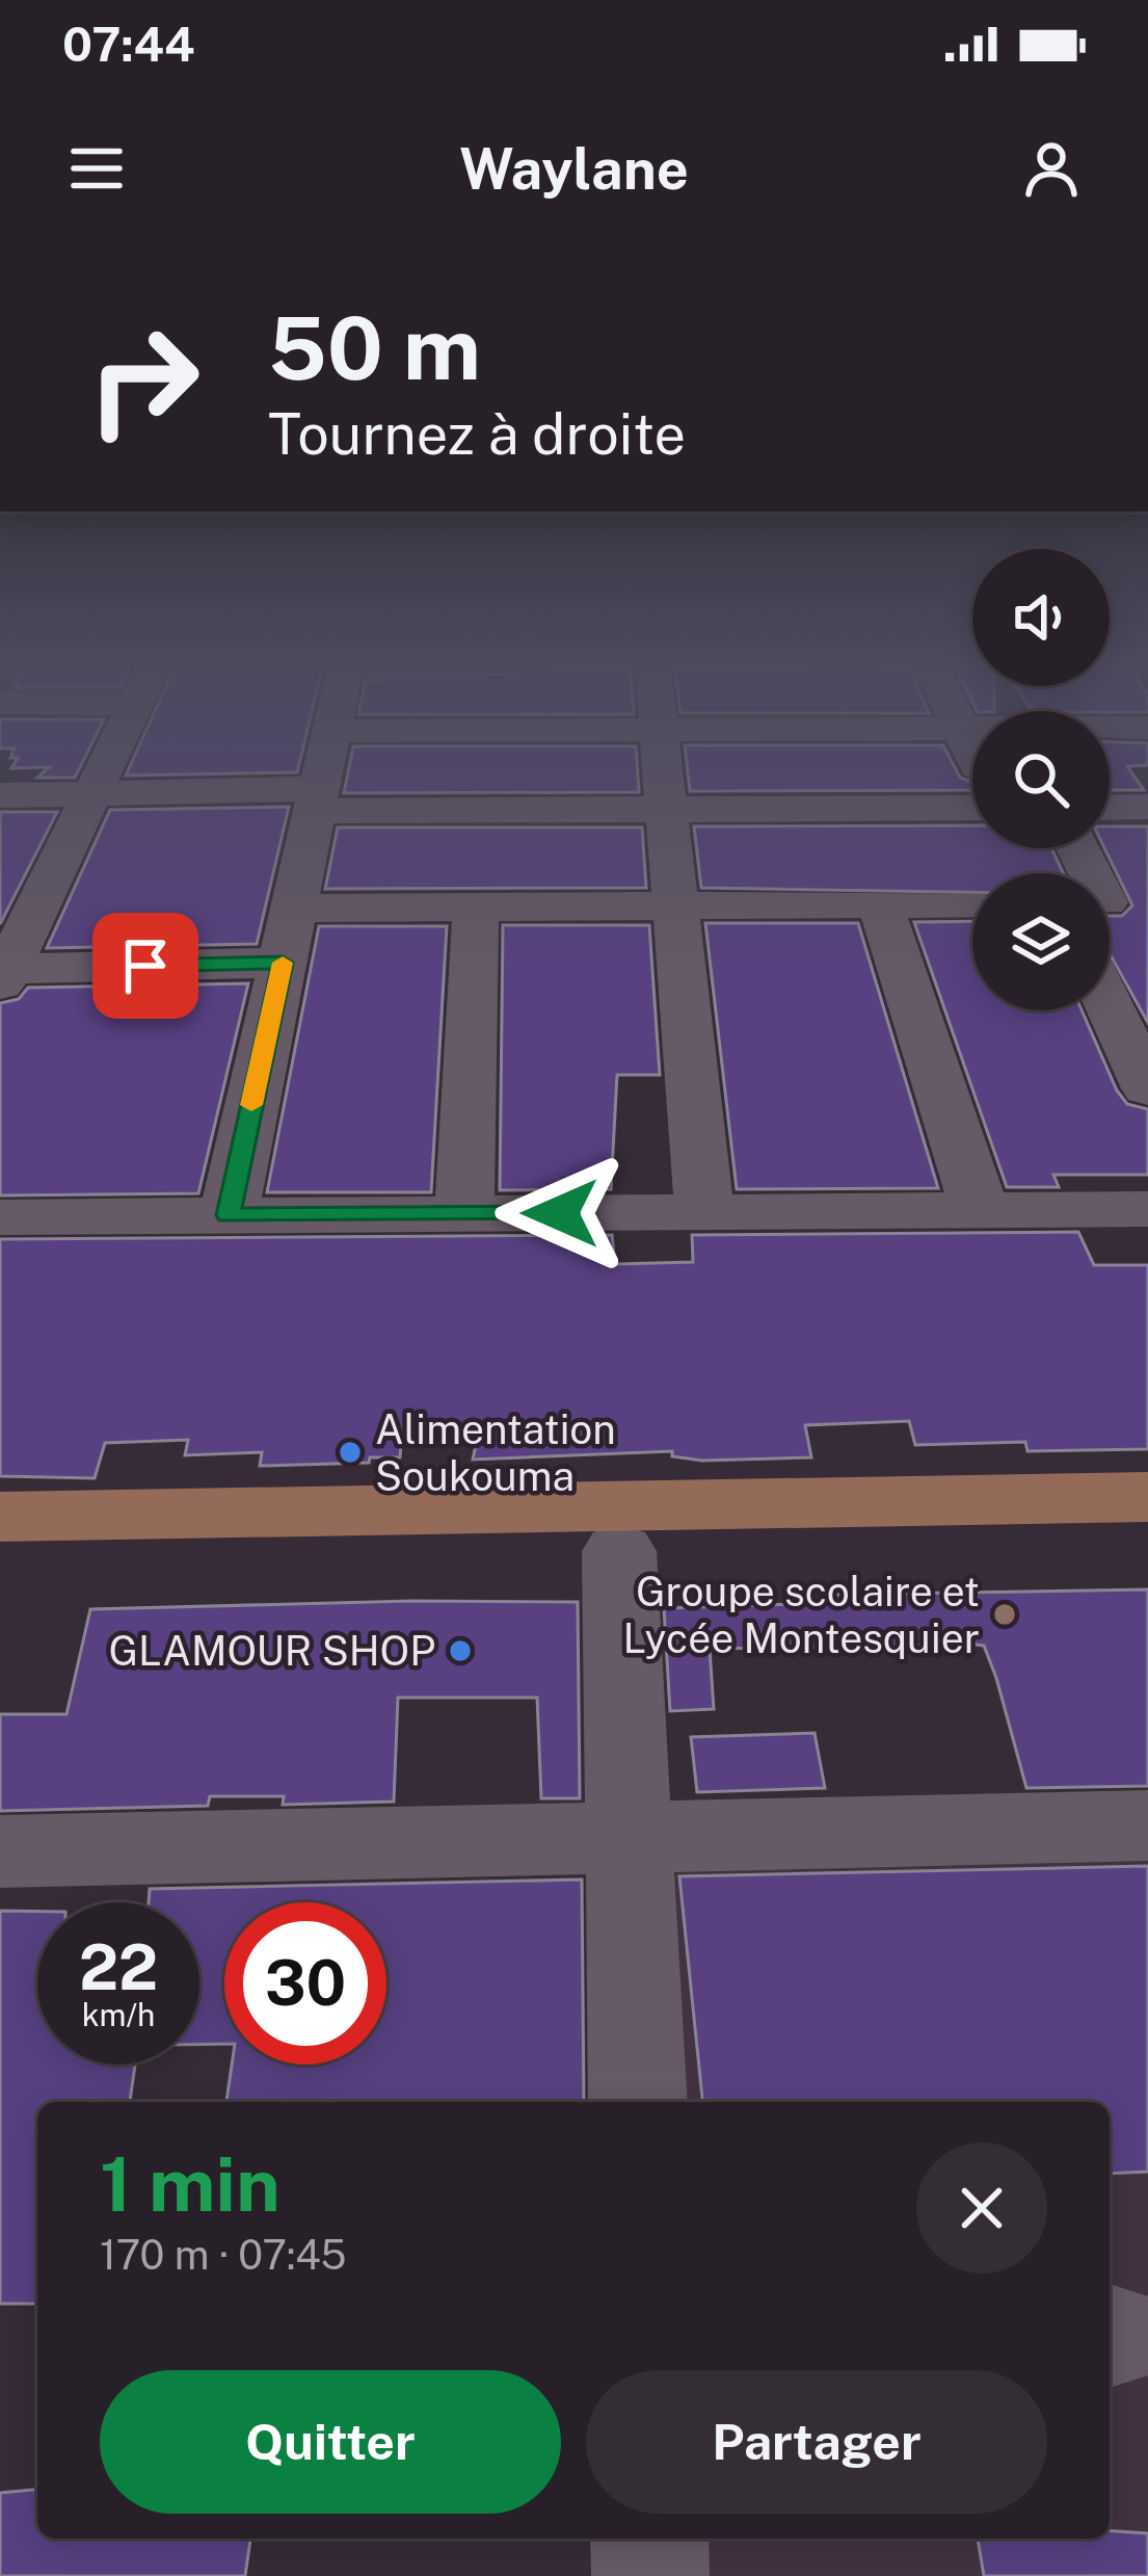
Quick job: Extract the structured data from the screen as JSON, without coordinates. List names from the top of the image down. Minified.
{"places":["Alimentation Soukouma","Groupe scolaire et Lycée Montesquier","GLAMOUR SHOP"],"page":{"status":"07:44","header":"Waylane","turn":["50 m","Tournez à droite"],"speed":"22 km/h","limit":"30","heading":["1 min","170 m · 07:45"],"buttons":["Quitter","Partager"]}}
